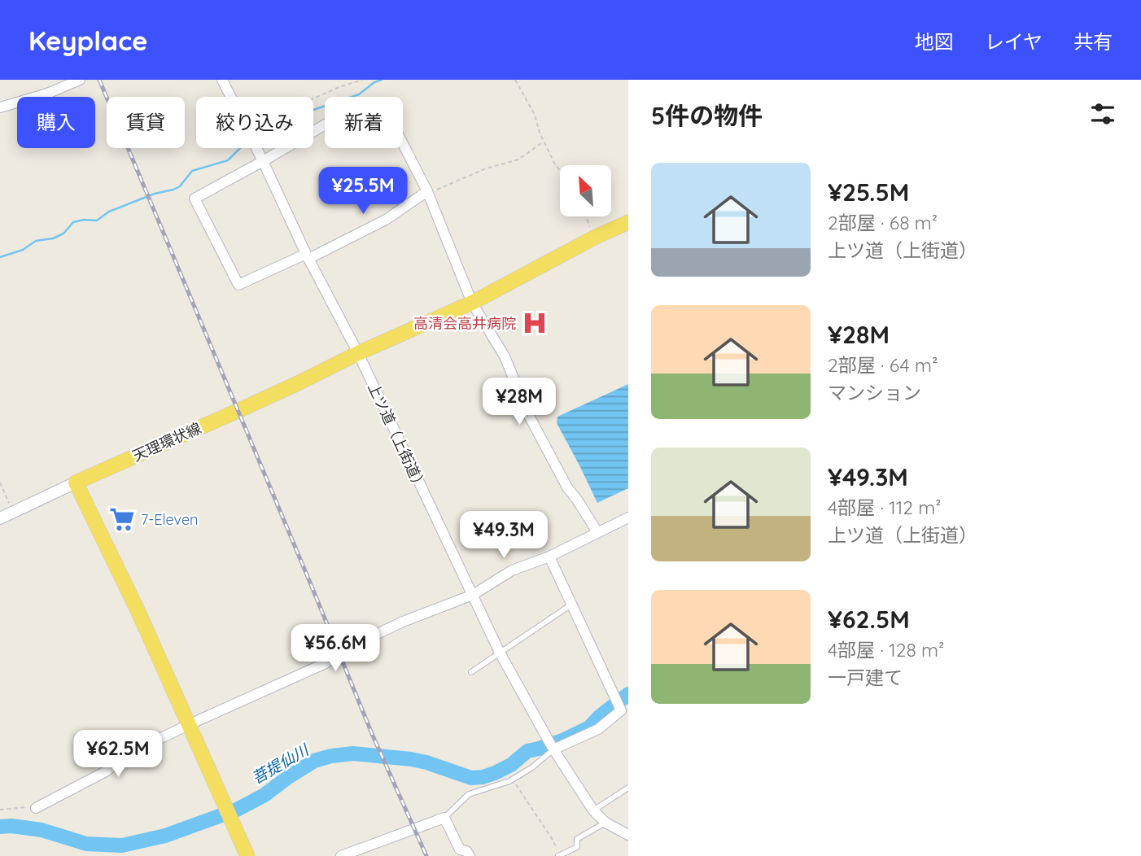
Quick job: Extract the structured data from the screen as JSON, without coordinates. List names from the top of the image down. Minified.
{"streets":{"main road":["天理環状線"],"street":["上ツ道（上街道）"]},"crossings":[["上ツ道（上街道）","天理環状線"]],"water":["菩提仙川"],"places":{"hospital":["高清会高井病院"],"supermarket":["7-Eleven"]},"north":"top left","page":{"header":"Keyplace","nav":["地図","レイヤ","共有"],"heading":"5件の物件","chip":["購入","賃貸","絞り込み","新着"],"list":[{"name":"¥25.5M","note":"2部屋 · 68 m² · 上ツ道（上街道）"},{"name":"¥28M","note":"2部屋 · 64 m² · マンション"},{"name":"¥49.3M","note":"4部屋 · 112 m² · 上ツ道（上街道）"},{"name":"¥62.5M","note":"4部屋 · 128 m² · 一戸建て"}],"price":["¥25.5M","¥28M","¥49.3M","¥56.6M","¥62.5M"]}}
